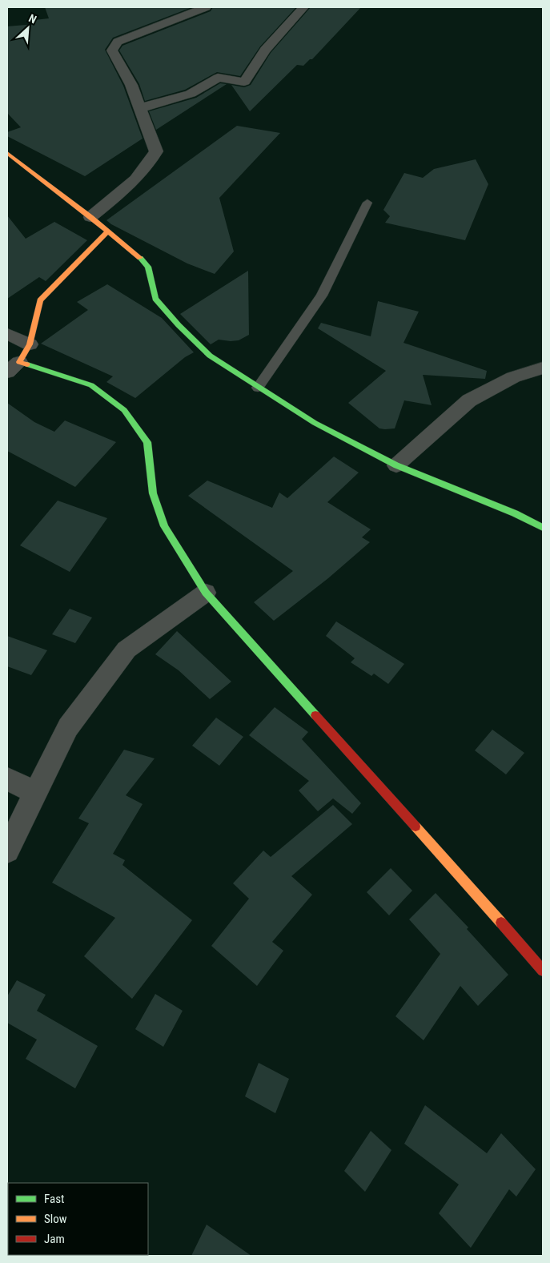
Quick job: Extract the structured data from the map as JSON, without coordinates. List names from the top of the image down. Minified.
{"legend":["Fast","Slow","Jam"],"north":"top right"}
